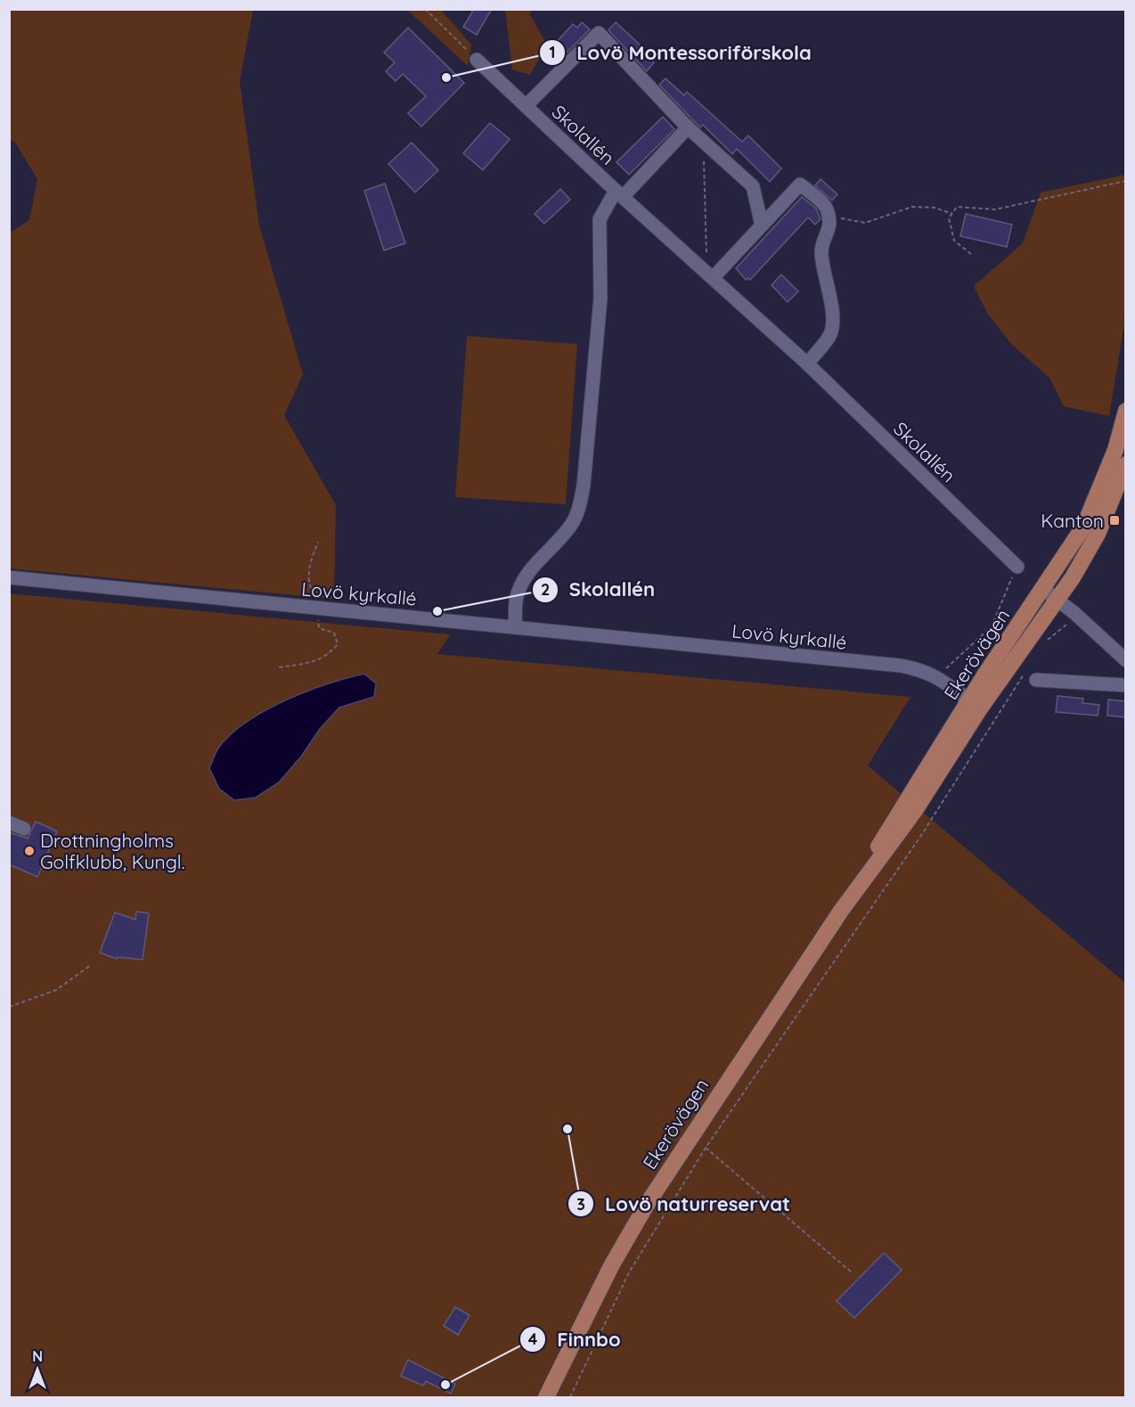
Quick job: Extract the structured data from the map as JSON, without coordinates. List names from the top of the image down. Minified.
{"streets":{"main road":["Ekerövägen"],"street":["Skolallén","Lovö kyrkallé"]},"crossings":[["Skolallén","Lovö kyrkallé"],["Lovö kyrkallé","Ekerövägen"]],"places":{"other":["Lovö Montessoriförskola","Skolallén","Drottningholms Golfklubb, Kungl.","Lovö naturreservat","Finnbo"],"transit":["Kanton"]},"north":"top"}
